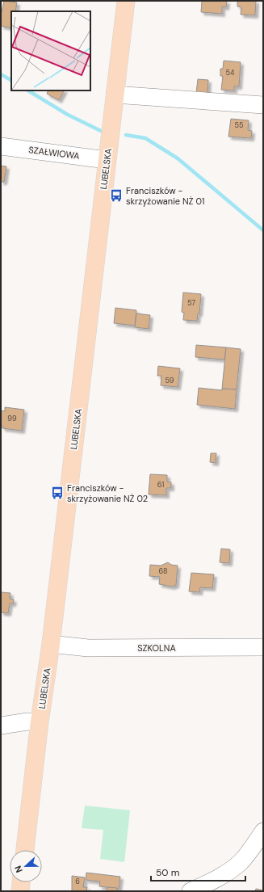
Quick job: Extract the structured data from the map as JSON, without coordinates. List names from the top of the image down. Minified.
{"streets":{"main road":["LUBELSKA"],"street":["SZAŁWIOWA","SZKOLNA"]},"crossings":[["SZAŁWIOWA","LUBELSKA"],["LUBELSKA","SZKOLNA"]],"places":{"bus stop":["Franciszków - skrzyżowanie NŻ 01","Franciszków - skrzyżowanie NŻ 02"]},"house_numbers":["54","55","57","59","99","61","68","6"],"scale_bar":"50 m","north":"left"}
